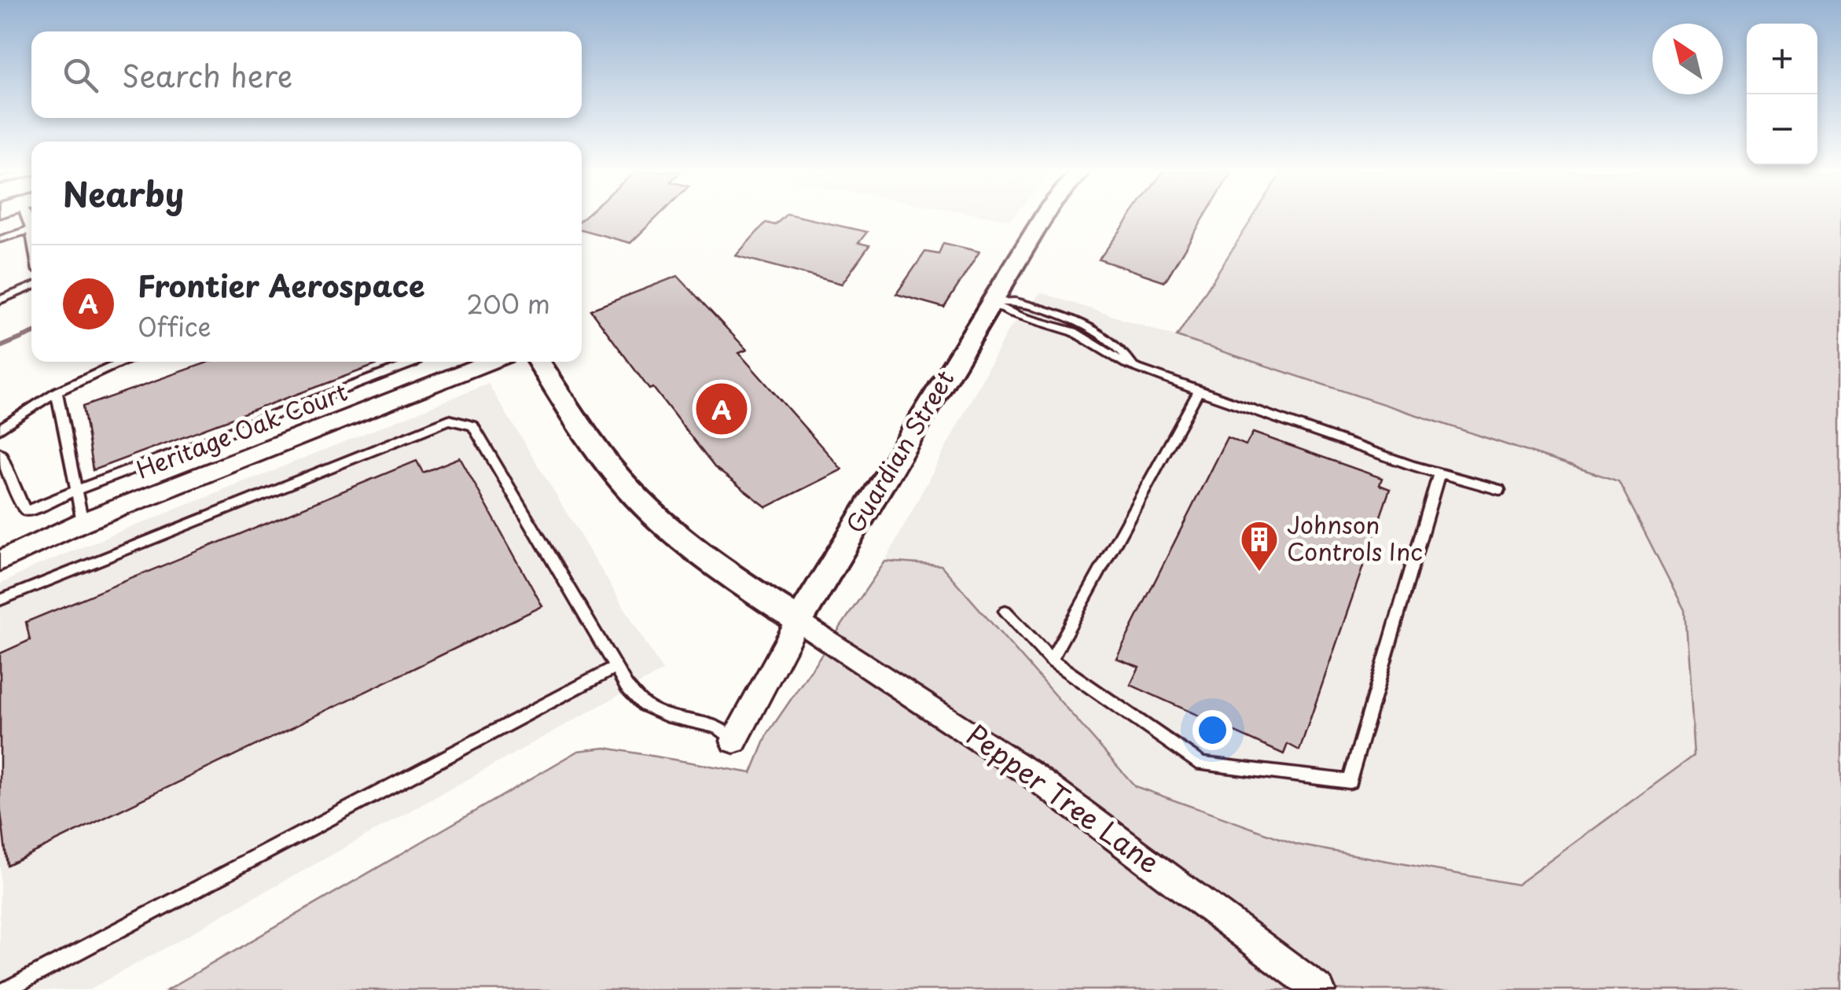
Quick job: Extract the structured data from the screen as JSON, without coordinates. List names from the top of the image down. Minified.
{"streets":{"street":["Heritage Oak Court","Guardian Street","Pepper Tree Lane"]},"crossings":[["Guardian Street","Pepper Tree Lane"]],"places":{"building":["Johnson Controls Inc"]},"north":"top left","page":{"map_buttons":["+","−"],"search":"Search here","heading":"Nearby","list":[{"mark":"A","name":"Frontier Aerospace","note":"Office","value":"200 m"}],"pins":"A"}}
